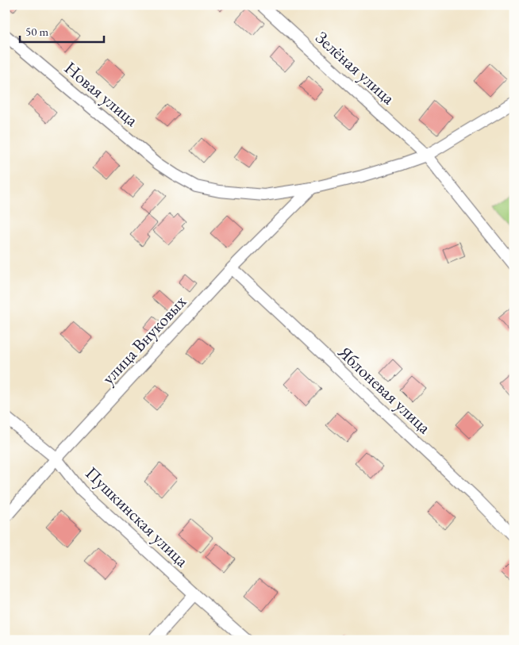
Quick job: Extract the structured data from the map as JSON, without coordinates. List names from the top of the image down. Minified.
{"streets":{"street":["Зелёная улица","Новая улица","улица Внуковых","Яблоневая улица","Пушкинская улица"]},"crossings":[["Зелёная улица","Новая улица"],["Новая улица","улица Внуковых"],["улица Внуковых","Яблоневая улица"],["улица Внуковых","Пушкинская улица"]],"scale_bar":"50 m"}
